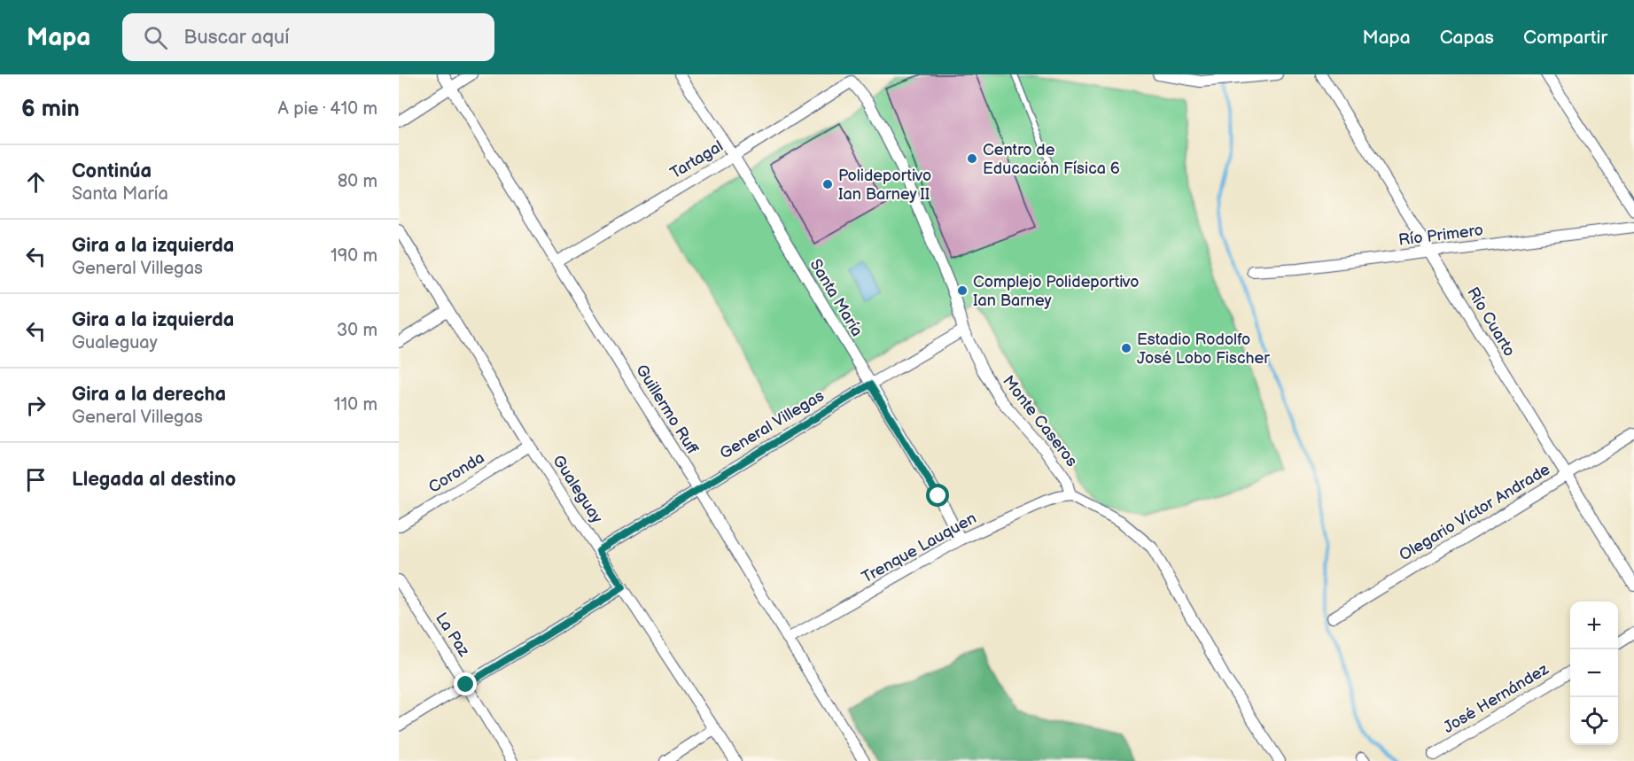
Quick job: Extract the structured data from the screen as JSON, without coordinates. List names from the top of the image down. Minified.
{"streets":{"street":["Tartagal","Río Primero","Santa María","Río Cuarto","Guillermo Ruff","Monte Caseros","General Villegas","Coronda","Gualeguay","Olegario Víctor Andrade","Trenque Lauquen","La Paz","José Hernández"]},"crossings":[["Tartagal","Santa María"],["Tartagal","Guillermo Ruff"],["Tartagal","Monte Caseros"],["Río Primero","Río Cuarto"],["Santa María","General Villegas"],["Santa María","Trenque Lauquen"],["Río Cuarto","Olegario Víctor Andrade"],["Guillermo Ruff","General Villegas"],["Guillermo Ruff","Trenque Lauquen"],["Monte Caseros","General Villegas"],["Monte Caseros","Trenque Lauquen"],["General Villegas","Gualeguay"],["Coronda","Gualeguay"]],"places":["Centro de Educación Física 6","Polideportivo Ian Barney II","Complejo Polideportivo Ian Barney","Estadio Rodolfo José Lobo Fischer"],"page":{"header":"Mapa","search":"Buscar aquí","nav":["Mapa","Capas","Compartir"],"heading":["6 min","A pie · 410 m"],"list":[["Continúa","Santa María","80 m"],["Gira a la izquierda","General Villegas","190 m"],["Gira a la izquierda","Gualeguay","30 m"],["Gira a la derecha","General Villegas","110 m"],"Llegada al destino"],"map_buttons":["+","−"]}}
